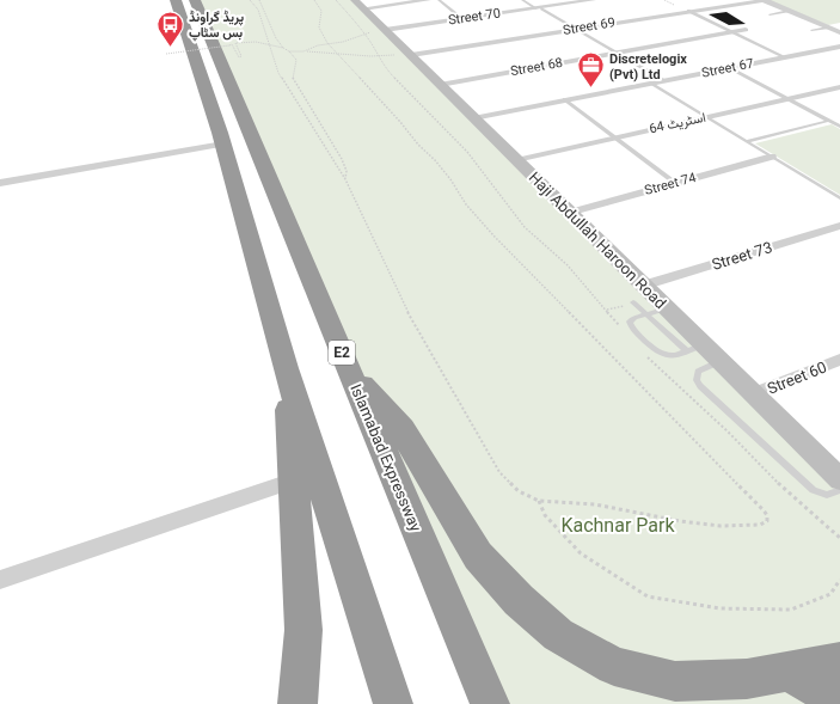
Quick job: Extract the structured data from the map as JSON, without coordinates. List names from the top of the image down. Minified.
{"streets":{"highway":["E2","Islamabad Expressway"],"street":["Street 70","Street 69","Street 68","Street 67","اسٹریٹ 64","Street 74","Haji Abdullah Haroon Road","Street 73","Street 60"]},"crossings":[["Street 70","Haji Abdullah Haroon Road"],["Street 69","Haji Abdullah Haroon Road"],["Street 68","Haji Abdullah Haroon Road"],["Street 67","Haji Abdullah Haroon Road"],["اسٹریٹ 64","Haji Abdullah Haroon Road"],["Street 74","Haji Abdullah Haroon Road"],["Haji Abdullah Haroon Road","Street 73"],["Haji Abdullah Haroon Road","Street 60"]],"parks":["Kachnar Park"],"places":{"bus stop":["پریڈ گراونڈ بس سٹاپ"],"office":["Discretelogix (Pvt) Ltd"]}}
